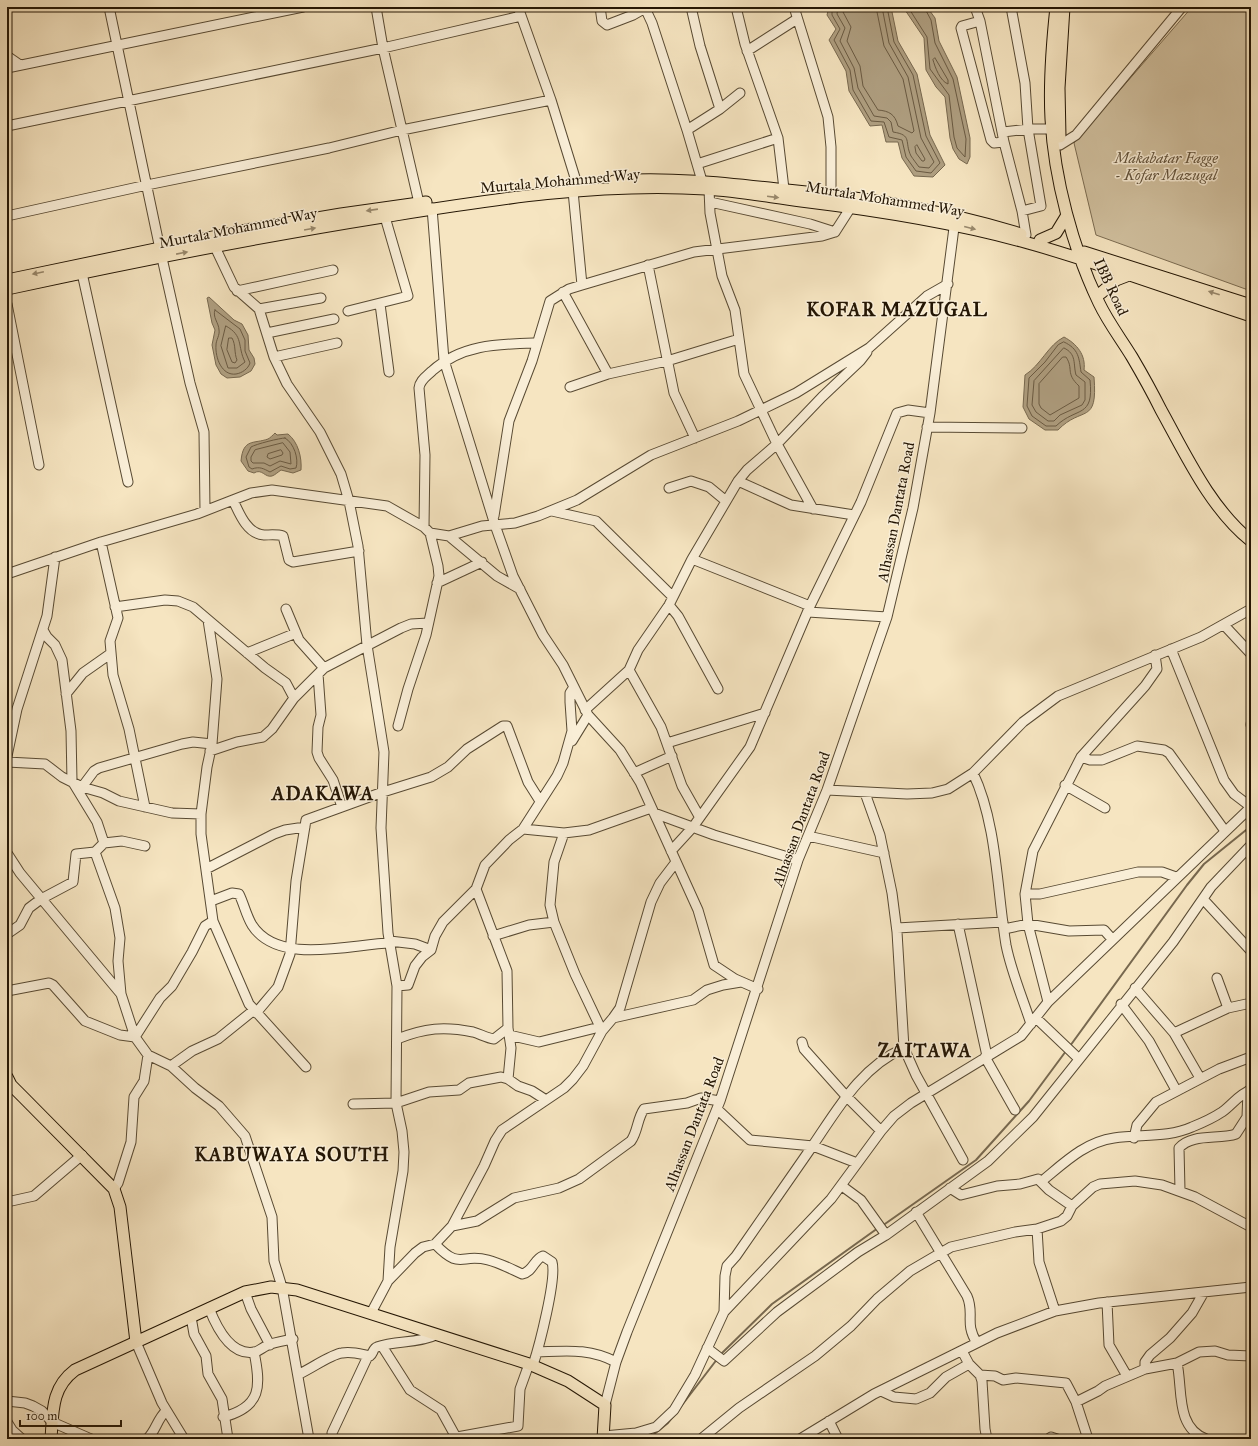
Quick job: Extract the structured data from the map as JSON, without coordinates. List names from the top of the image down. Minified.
{"streets":{"main road":["Murtala Mohammed Way","IBB Road"],"street":["Alhassan Dantata Road"]},"crossings":[["Murtala Mohammed Way","IBB Road"],["Murtala Mohammed Way","Alhassan Dantata Road"]],"districts":["KOFAR MAZUGAL","ADAKAWA","ZAITAWA","KABUWAYA SOUTH"],"parks":["Makabatar Fagge - Kofar Mazugal"],"scale_bar":"100 m"}
